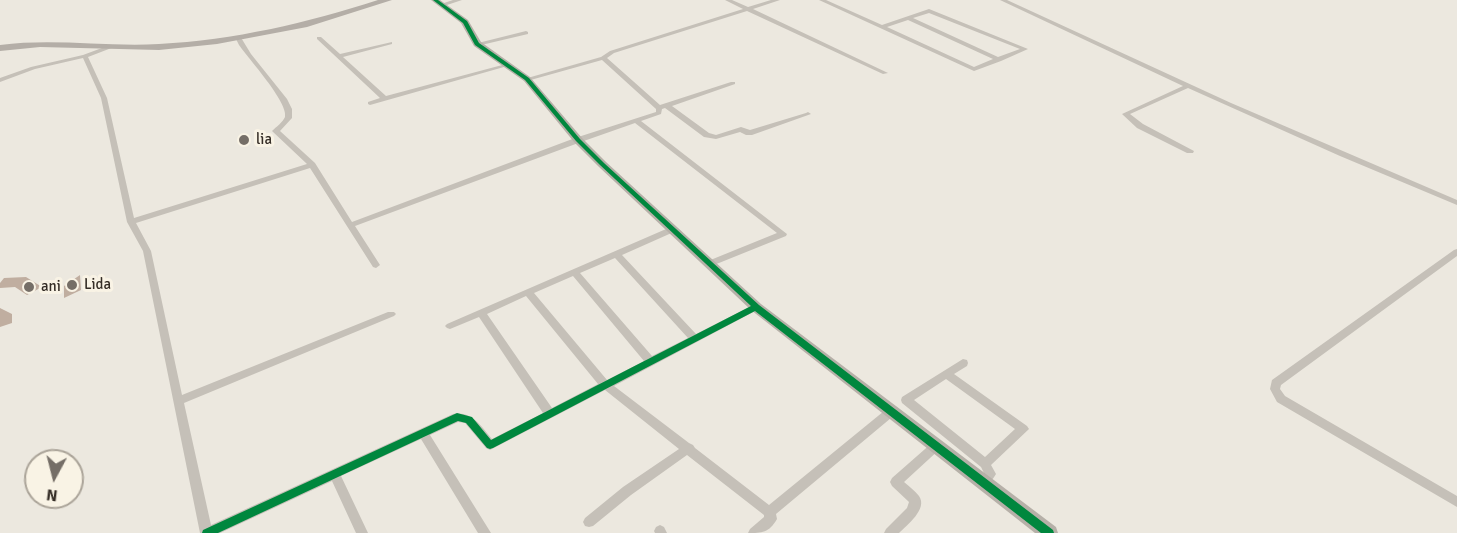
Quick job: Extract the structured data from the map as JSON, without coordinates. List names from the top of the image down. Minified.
{"places":["lia","Lida","ani"],"north":"bottom"}
